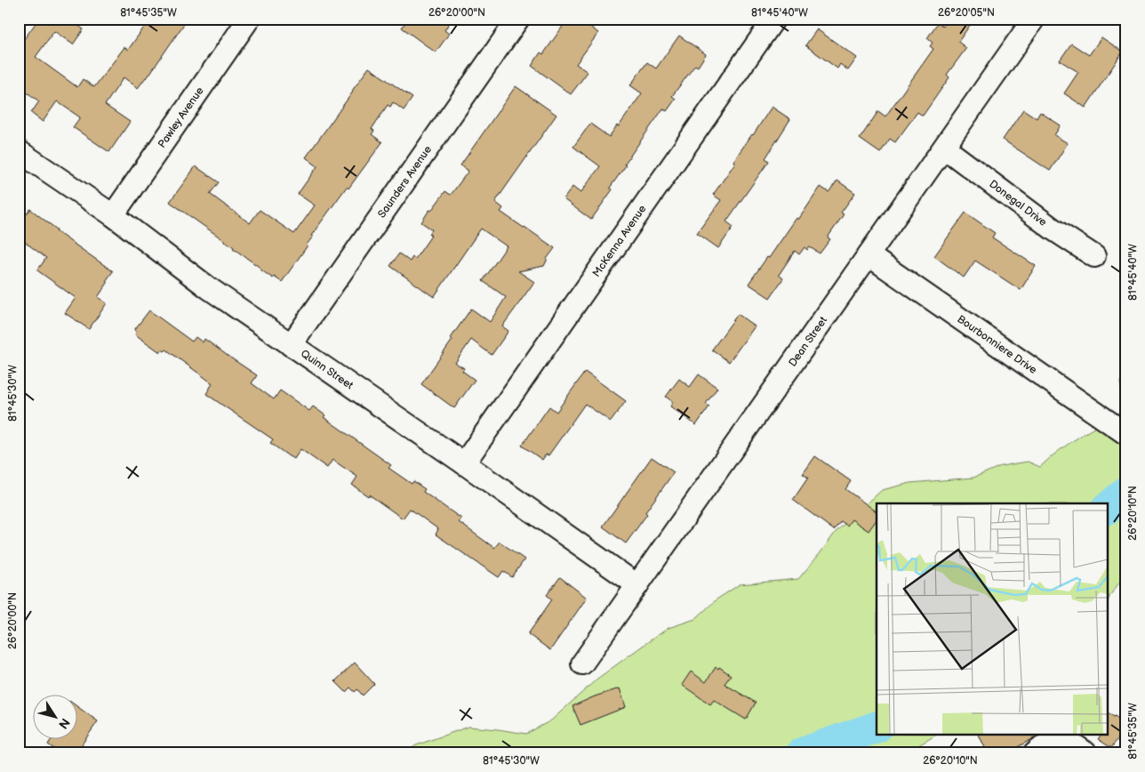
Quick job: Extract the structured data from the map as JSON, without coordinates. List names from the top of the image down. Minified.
{"streets":{"street":["Pawley Avenue","Saunders Avenue","Donegal Drive","McKenna Avenue","Dean Street","Bourbonniere Drive","Quinn Street"]},"crossings":[["Pawley Avenue","Quinn Street"],["Saunders Avenue","Quinn Street"],["Donegal Drive","Dean Street"],["McKenna Avenue","Quinn Street"],["Dean Street","Bourbonniere Drive"],["Dean Street","Quinn Street"]],"north":"bottom right","coordinates":["81°45'35\"W","26°20'00\"N","81°45'40\"W","26°20'05\"N","81°45'30\"W","26°20'10\"N"]}
